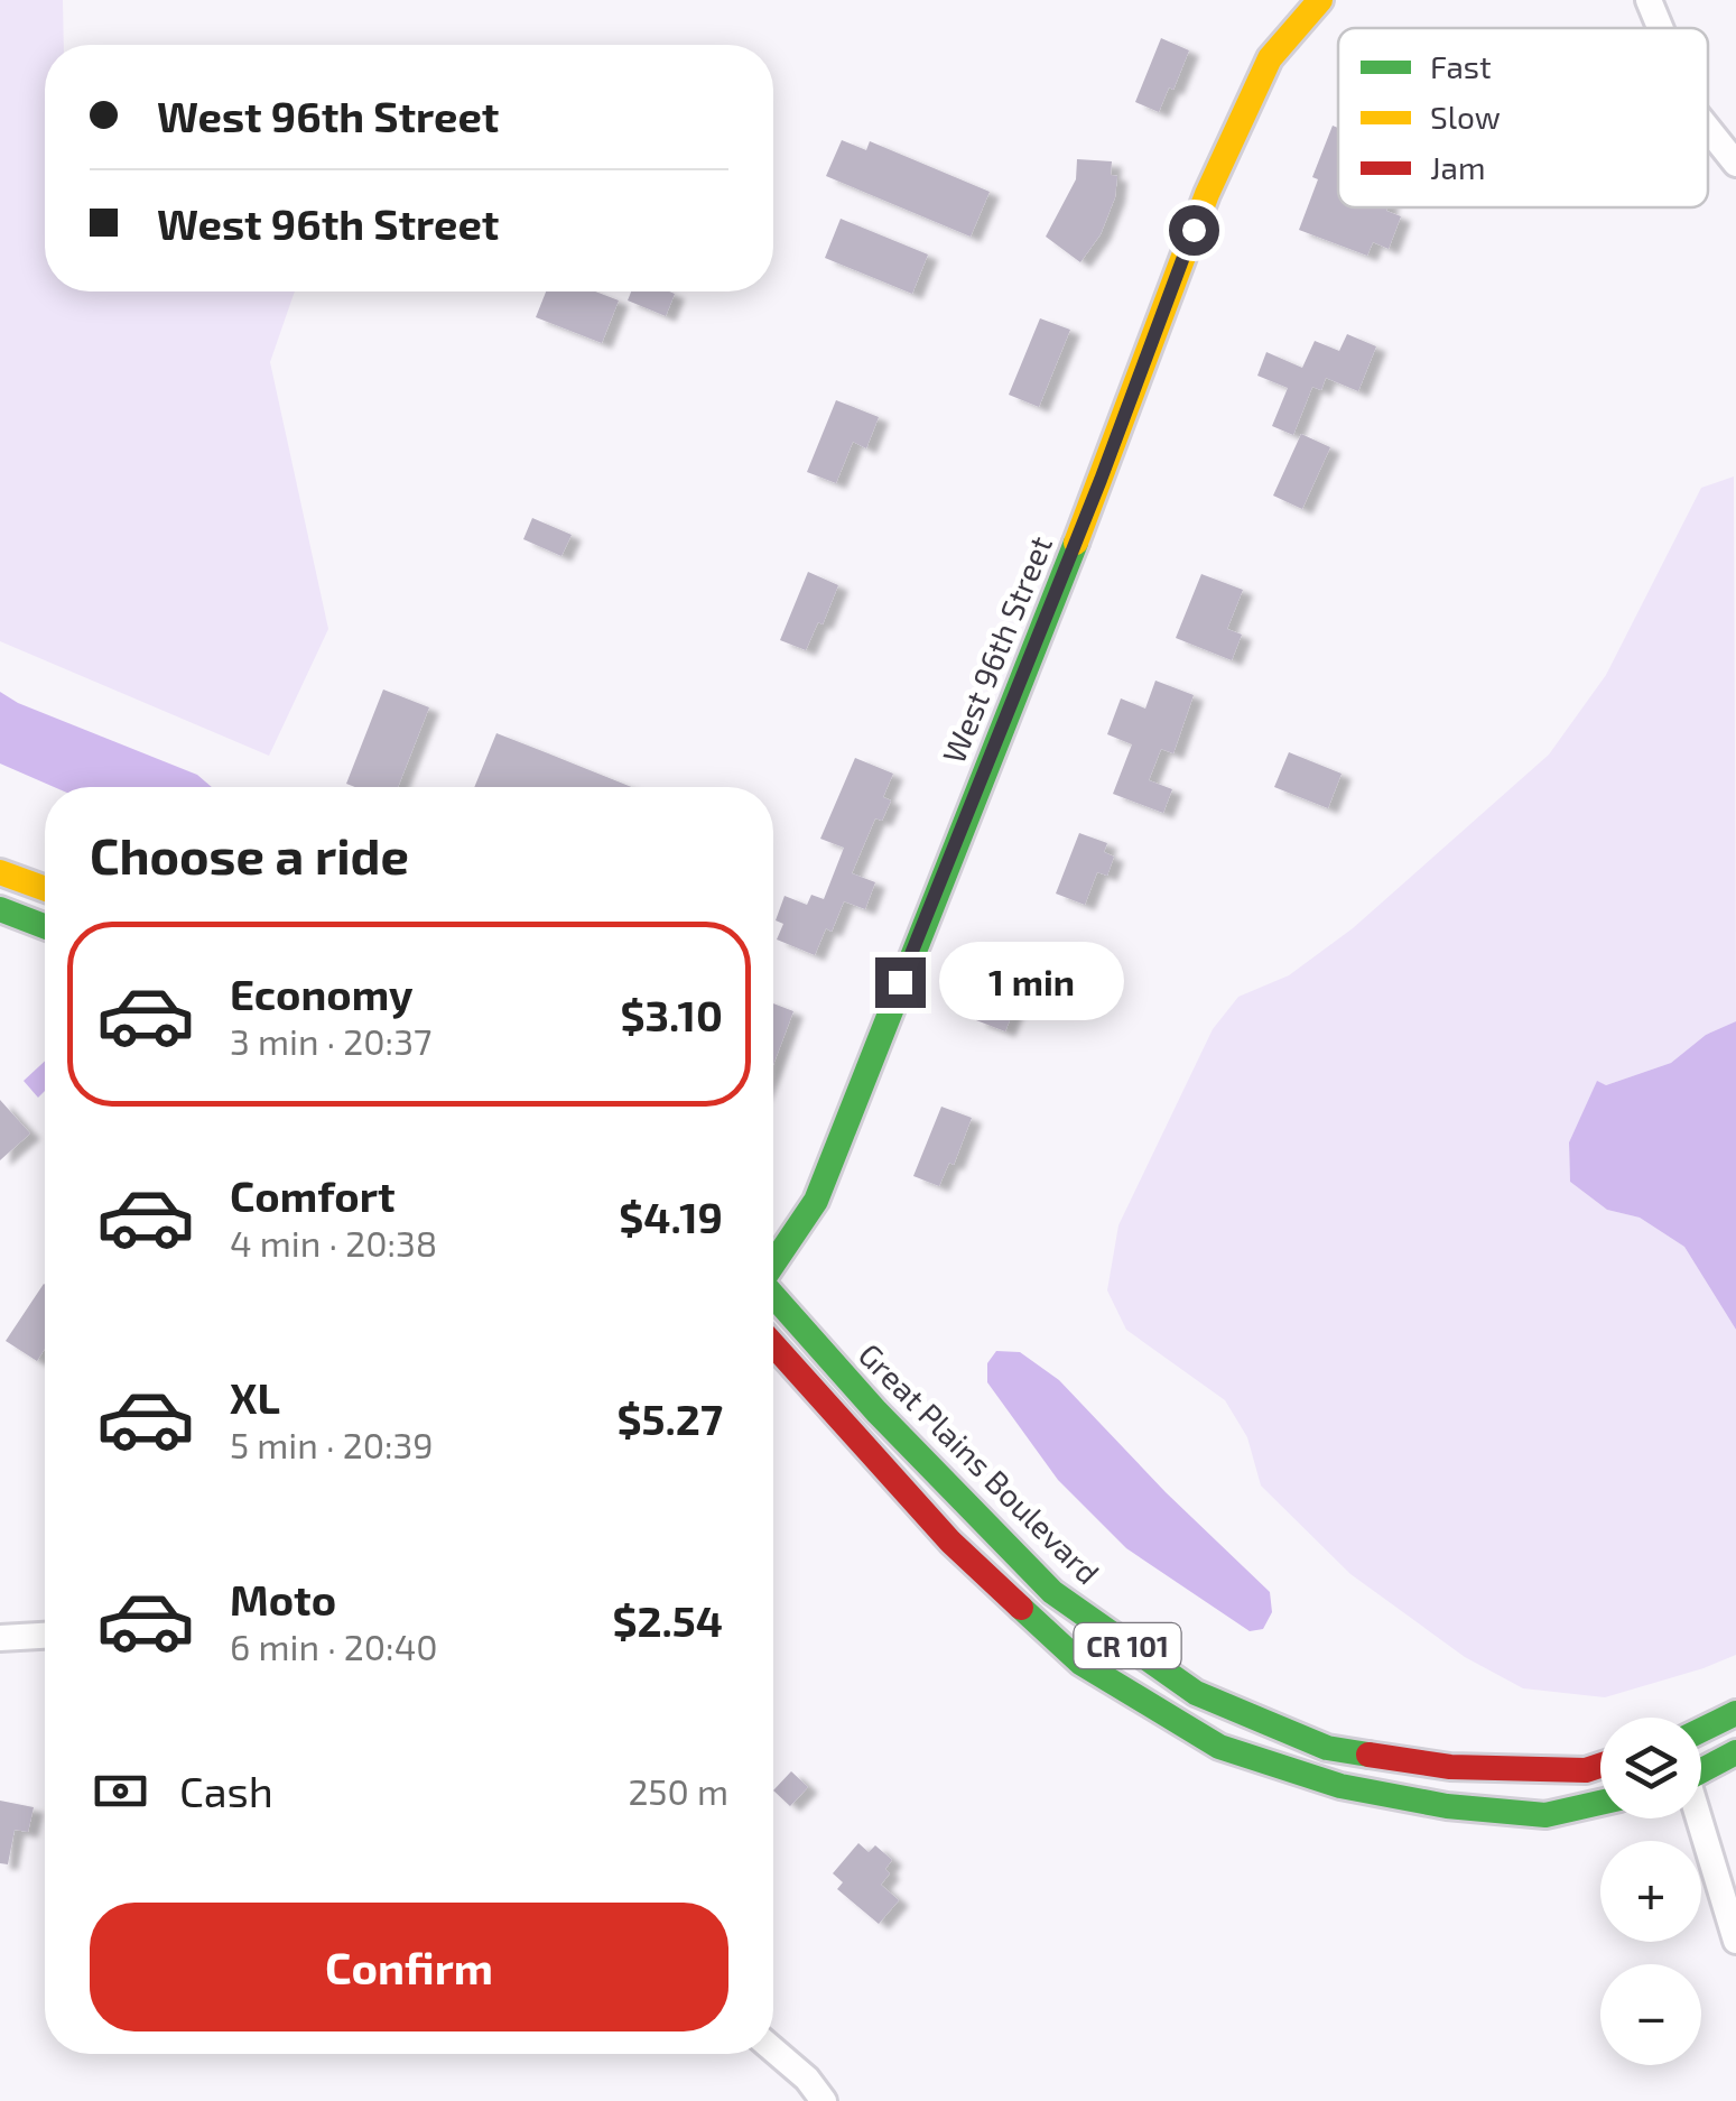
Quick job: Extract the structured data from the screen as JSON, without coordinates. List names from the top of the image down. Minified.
{"streets":{"main road":["West 96th Street","Great Plains Boulevard","CR 101"]},"legend":["Fast","Slow","Jam"],"page":{"banner":["West 96th Street","West 96th Street"],"heading":"Choose a ride","list":[{"name":"Economy","note":"3 min · 20:37","value":"$3.10"},{"name":"Comfort","note":"4 min · 20:38","value":"$4.19"},{"name":"XL","note":"5 min · 20:39","value":"$5.27"},{"name":"Moto","note":"6 min · 20:40","value":"$2.54"}],"bubble":"1 min","map_buttons":["+","−"],"pay":["Cash","250 m"],"buttons":"Confirm"}}
